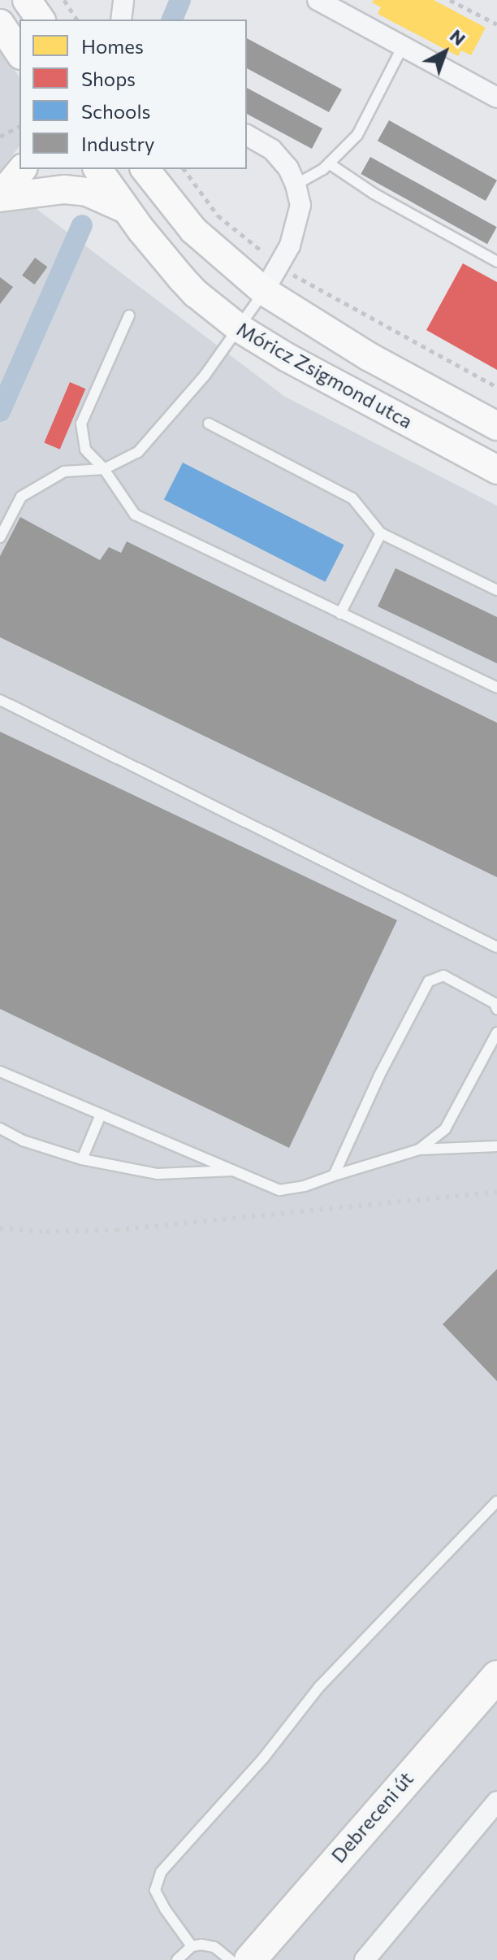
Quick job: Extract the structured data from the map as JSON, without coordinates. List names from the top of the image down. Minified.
{"streets":{"main road":["Móricz Zsigmond utca","Debreceni út"]},"legend":["Homes","Shops","Schools","Industry"],"north":"top right"}
